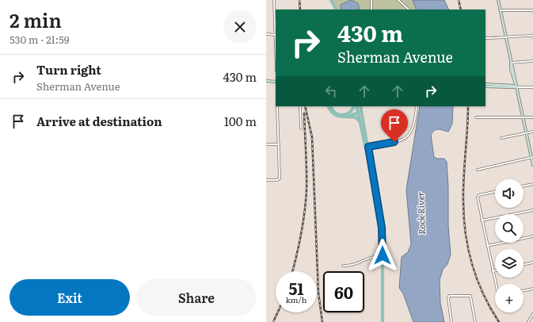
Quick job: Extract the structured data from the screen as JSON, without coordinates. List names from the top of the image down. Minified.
{"water":["Rock River"],"page":{"heading":["2 min","530 m · 21:59"],"turn":["430 m","Sherman Avenue"],"list":[{"name":"Turn right","note":"Sherman Avenue","value":"430 m"},{"name":"Arrive at destination","value":"100 m"}],"map_buttons":"+","speed":"51 km/h","limit":"60","buttons":["Exit","Share"]}}
